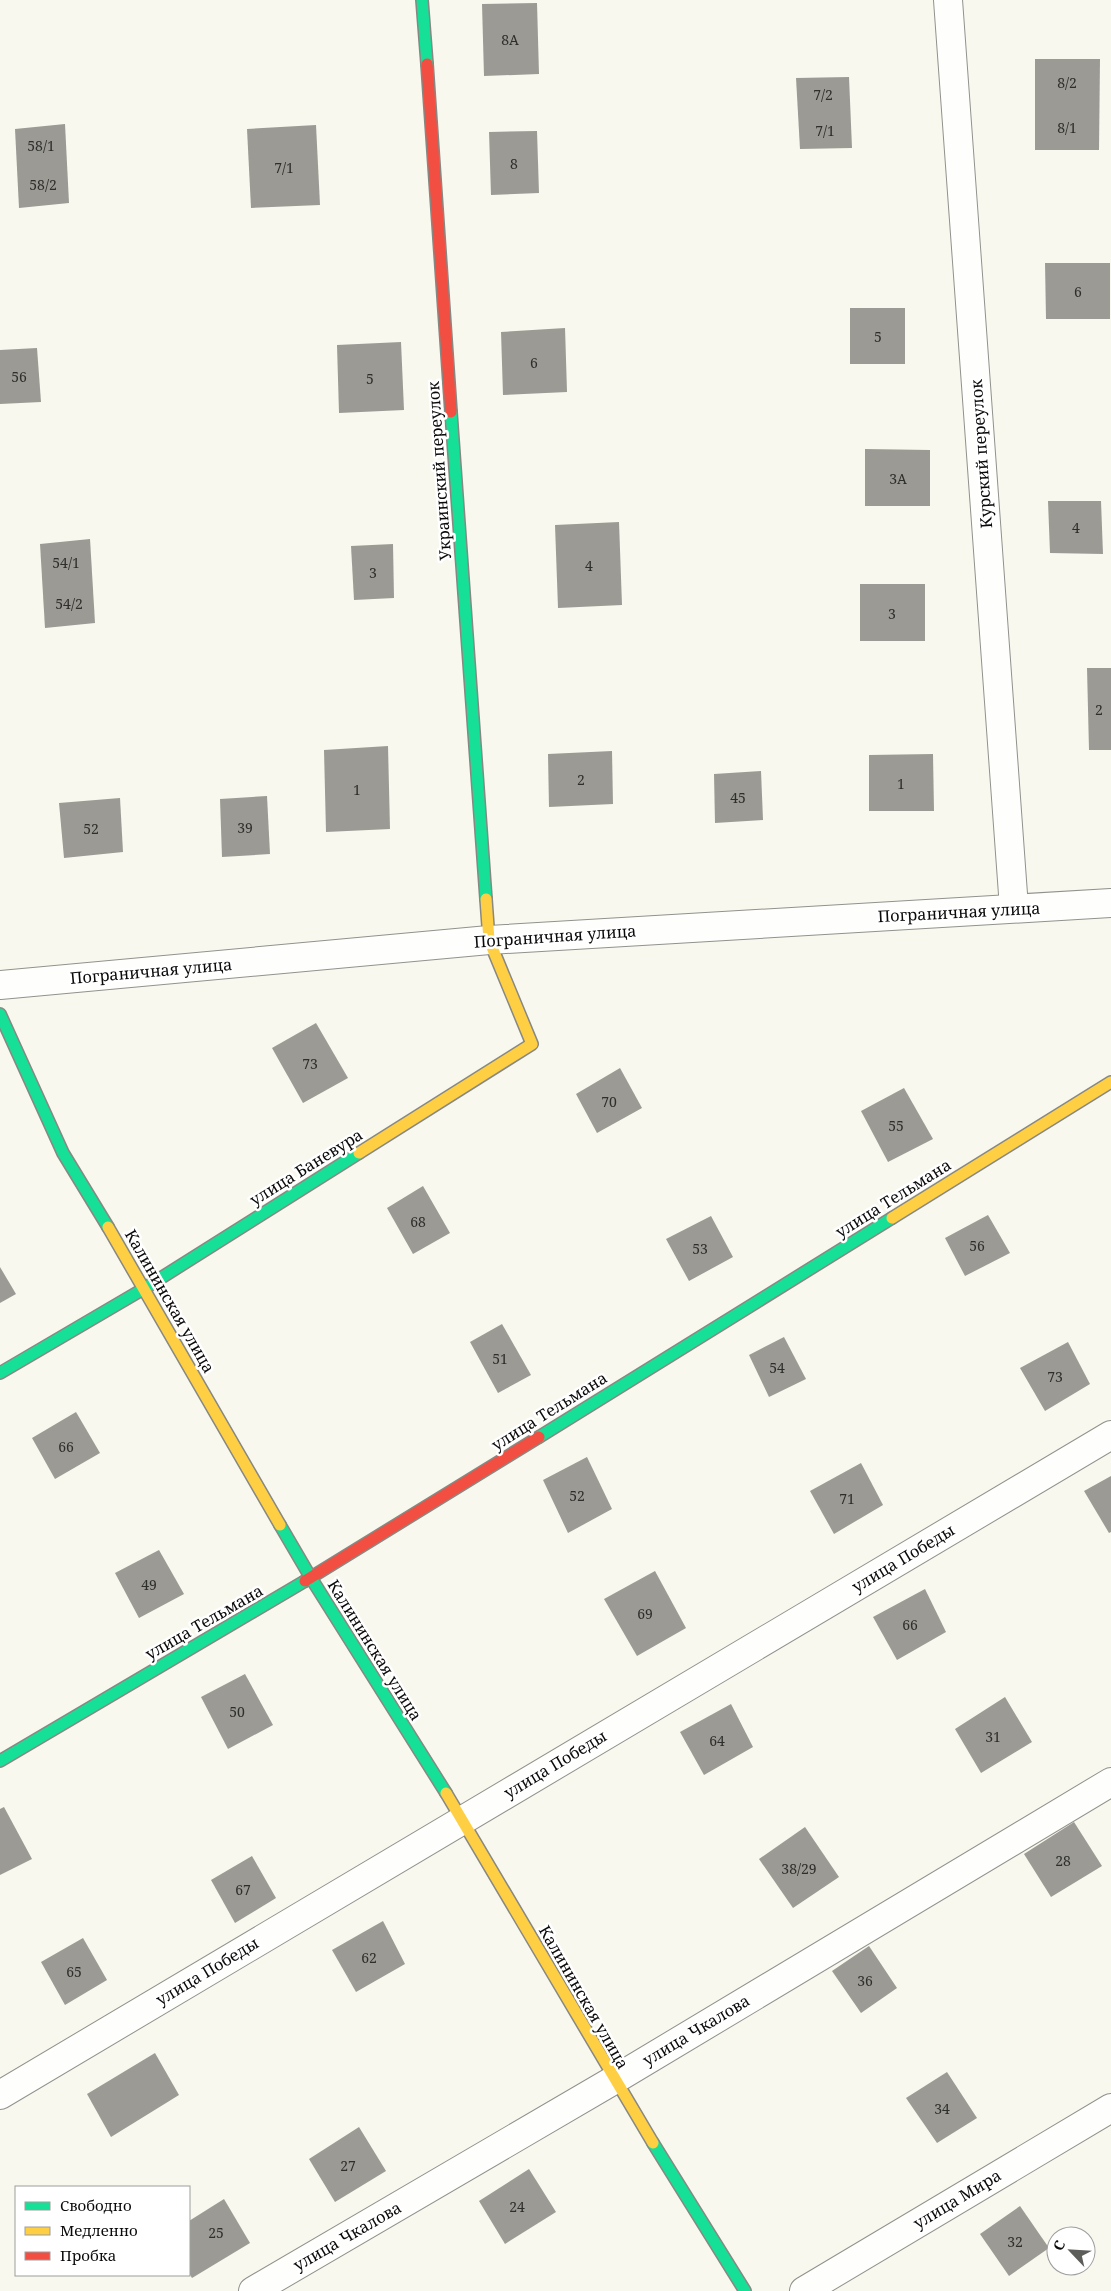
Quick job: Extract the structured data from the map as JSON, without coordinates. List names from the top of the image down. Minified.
{"streets":{"street":["Курский переулок","Украинский переулок","Пограничная улица","улица Баневура","улица Тельмана","Калининская улица","улица Победы","улица Чкалова","улица Мира"]},"crossings":[["Курский переулок","Пограничная улица"],["Украинский переулок","Пограничная улица"],["Украинский переулок","улица Баневура"],["Пограничная улица","улица Баневура"],["улица Баневура","Калининская улица"],["улица Тельмана","Калининская улица"],["Калининская улица","улица Победы"],["Калининская улица","улица Чкалова"]],"house_numbers":["8А","8/2","7/2","8/1","7/1","58/1","8","7/1","58/2","6","5","6","56","5","3А","4","54/1","4","3","54/2","3","2","2","1","1","45","39","52","73","70","55","68","56","53","51","54","73","66","52","71","49","69","66","50","31","64","28","38/29","67","62","65","36","34","27","24","25","32"],"legend":["Свободно","Медленно","Пробка"],"north":"top left"}
